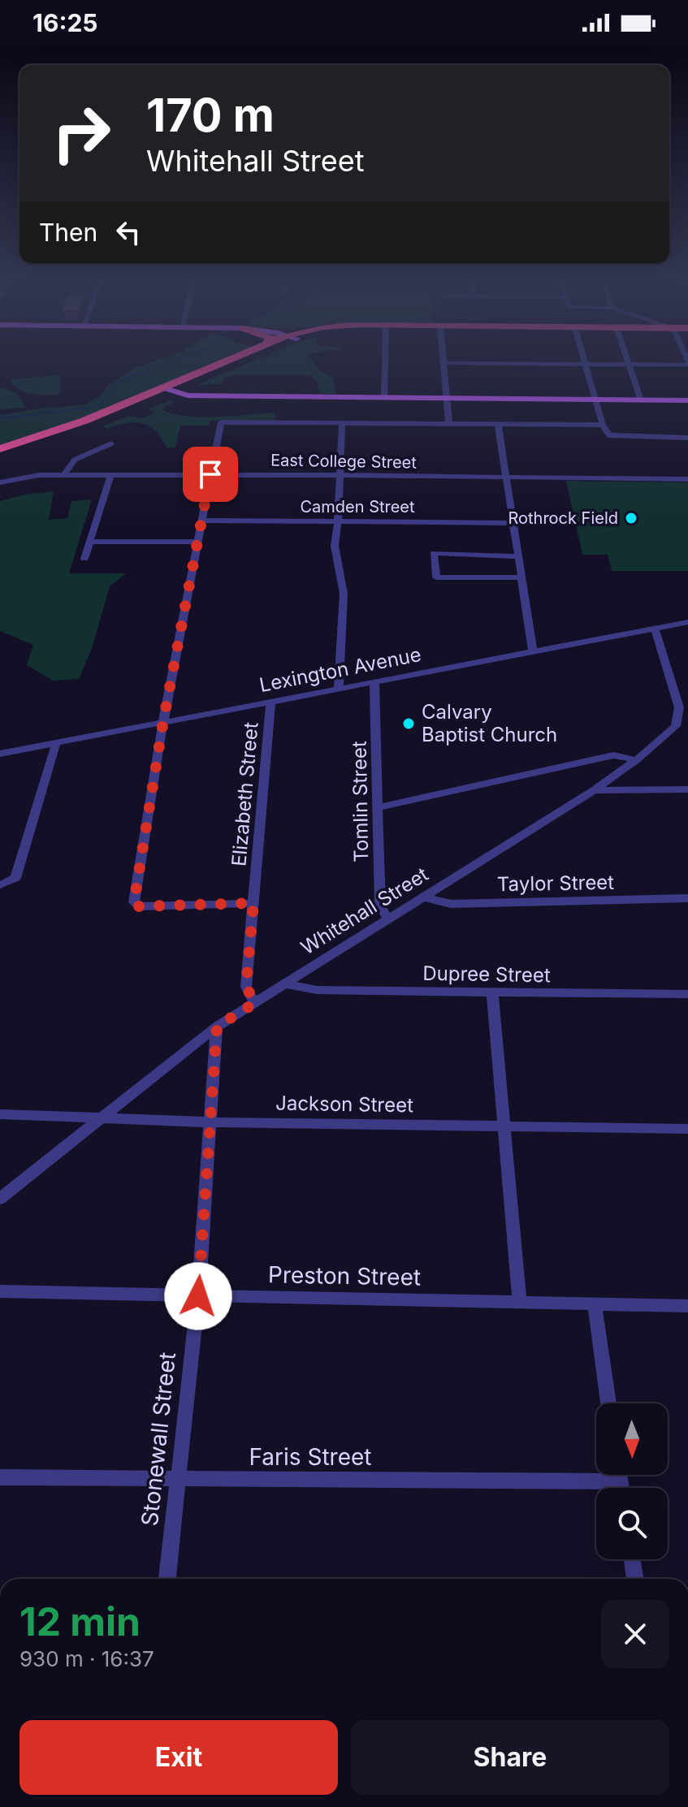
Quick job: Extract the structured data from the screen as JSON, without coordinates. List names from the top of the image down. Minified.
{"streets":{"street":["East College Street","Camden Street","Lexington Avenue","Elizabeth Street","Tomlin Street","Taylor Street","Whitehall Street","Dupree Street","Jackson Street","Preston Street","Stonewall Street","Faris Street"]},"crossings":[["Lexington Avenue","Elizabeth Street"],["Lexington Avenue","Tomlin Street"],["Elizabeth Street","Whitehall Street"],["Tomlin Street","Whitehall Street"],["Taylor Street","Whitehall Street"],["Whitehall Street","Dupree Street"],["Whitehall Street","Jackson Street"],["Whitehall Street","Stonewall Street"],["Jackson Street","Stonewall Street"],["Preston Street","Stonewall Street"],["Stonewall Street","Faris Street"]],"places":["Rothrock Field","Calvary Baptist Church"],"north":"bottom","page":{"status":"16:25","turn":["170 m","Whitehall Street"],"then":"Then","heading":["12 min","930 m · 16:37"],"buttons":["Exit","Share"]}}
